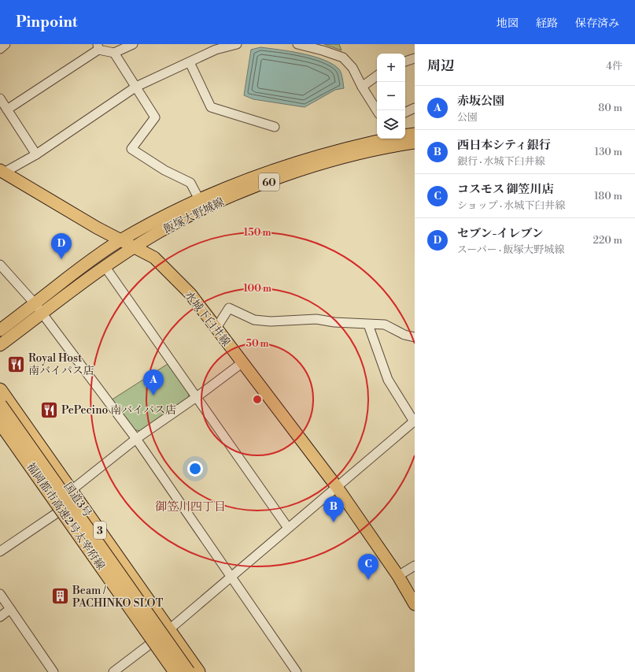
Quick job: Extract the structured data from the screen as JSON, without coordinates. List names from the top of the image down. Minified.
{"streets":{"highway":["国道3号","福岡都市高速2号太宰府線","3"],"main road":["60","飯塚大野城線","水城下臼井線"]},"crossings":[["飯塚大野城線","水城下臼井線"]],"districts":["御笠川四丁目"],"places":{"restaurant":["Royal Host 南バイパス店","PePecino 南バイパス店"],"building":["Beam / PACHINKO SLOT"]},"page":{"header":"Pinpoint","nav":["地図","経路","保存済み"],"heading":["周辺","4件"],"map_buttons":["+","−"],"list":[{"mark":"A","name":"赤坂公園","note":"公園","value":"80 m"},{"mark":"B","name":"西日本シティ銀行","note":"銀行 · 水城下臼井線","value":"130 m"},{"mark":"C","name":"コスモス 御笠川店","note":"ショップ · 水城下臼井線","value":"180 m"},{"mark":"D","name":"セブン-イレブン","note":"スーパー · 飯塚大野城線","value":"220 m"}],"pins":["D","A","B","C"]},"rings":["150 m","100 m","50 m"]}
